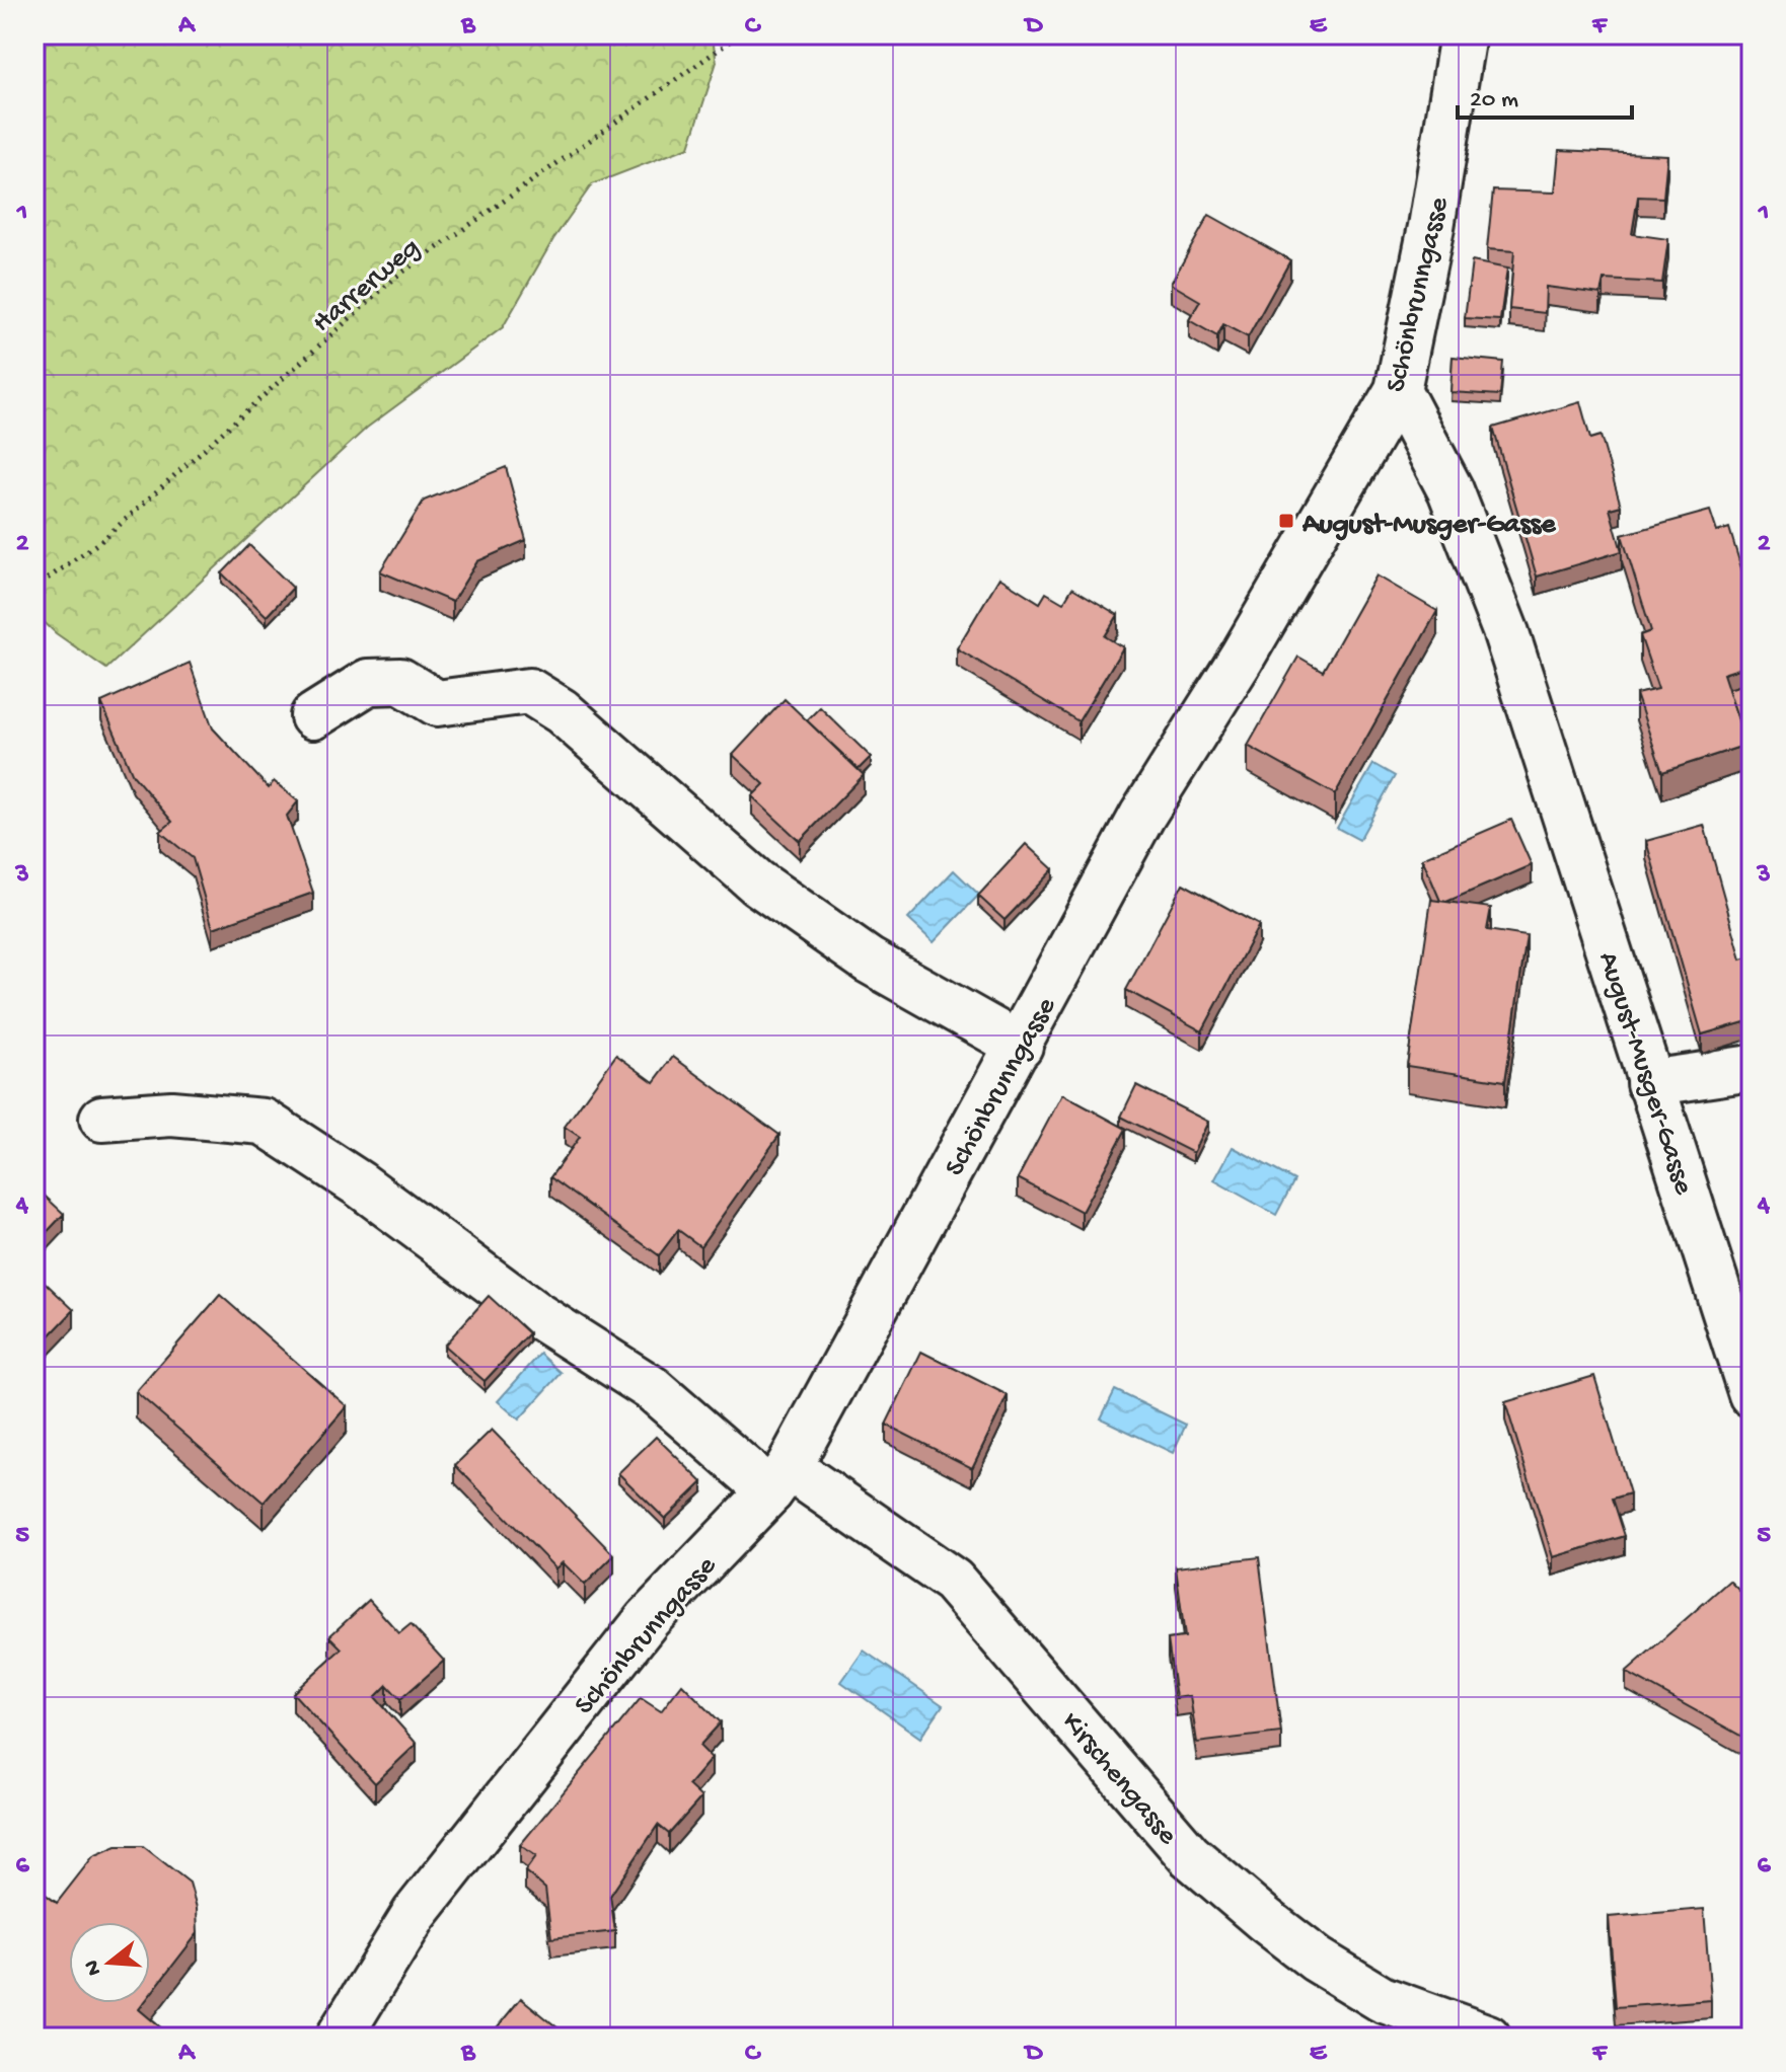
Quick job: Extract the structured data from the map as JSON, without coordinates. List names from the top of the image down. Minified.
{"streets":{"street":["Schönbrunngasse","August-Musger-Gasse","Kirschengasse"],"path":["Harrerweg"]},"crossings":[["Schönbrunngasse","August-Musger-Gasse"],["Schönbrunngasse","Kirschengasse"]],"places":{"transit":["August-Musger-Gasse"]},"scale_bar":"20 m","north":"left","grid":{"columns":["A","B","C","D","E","F"],"rows":["1","2","3","4","5","6"]}}
